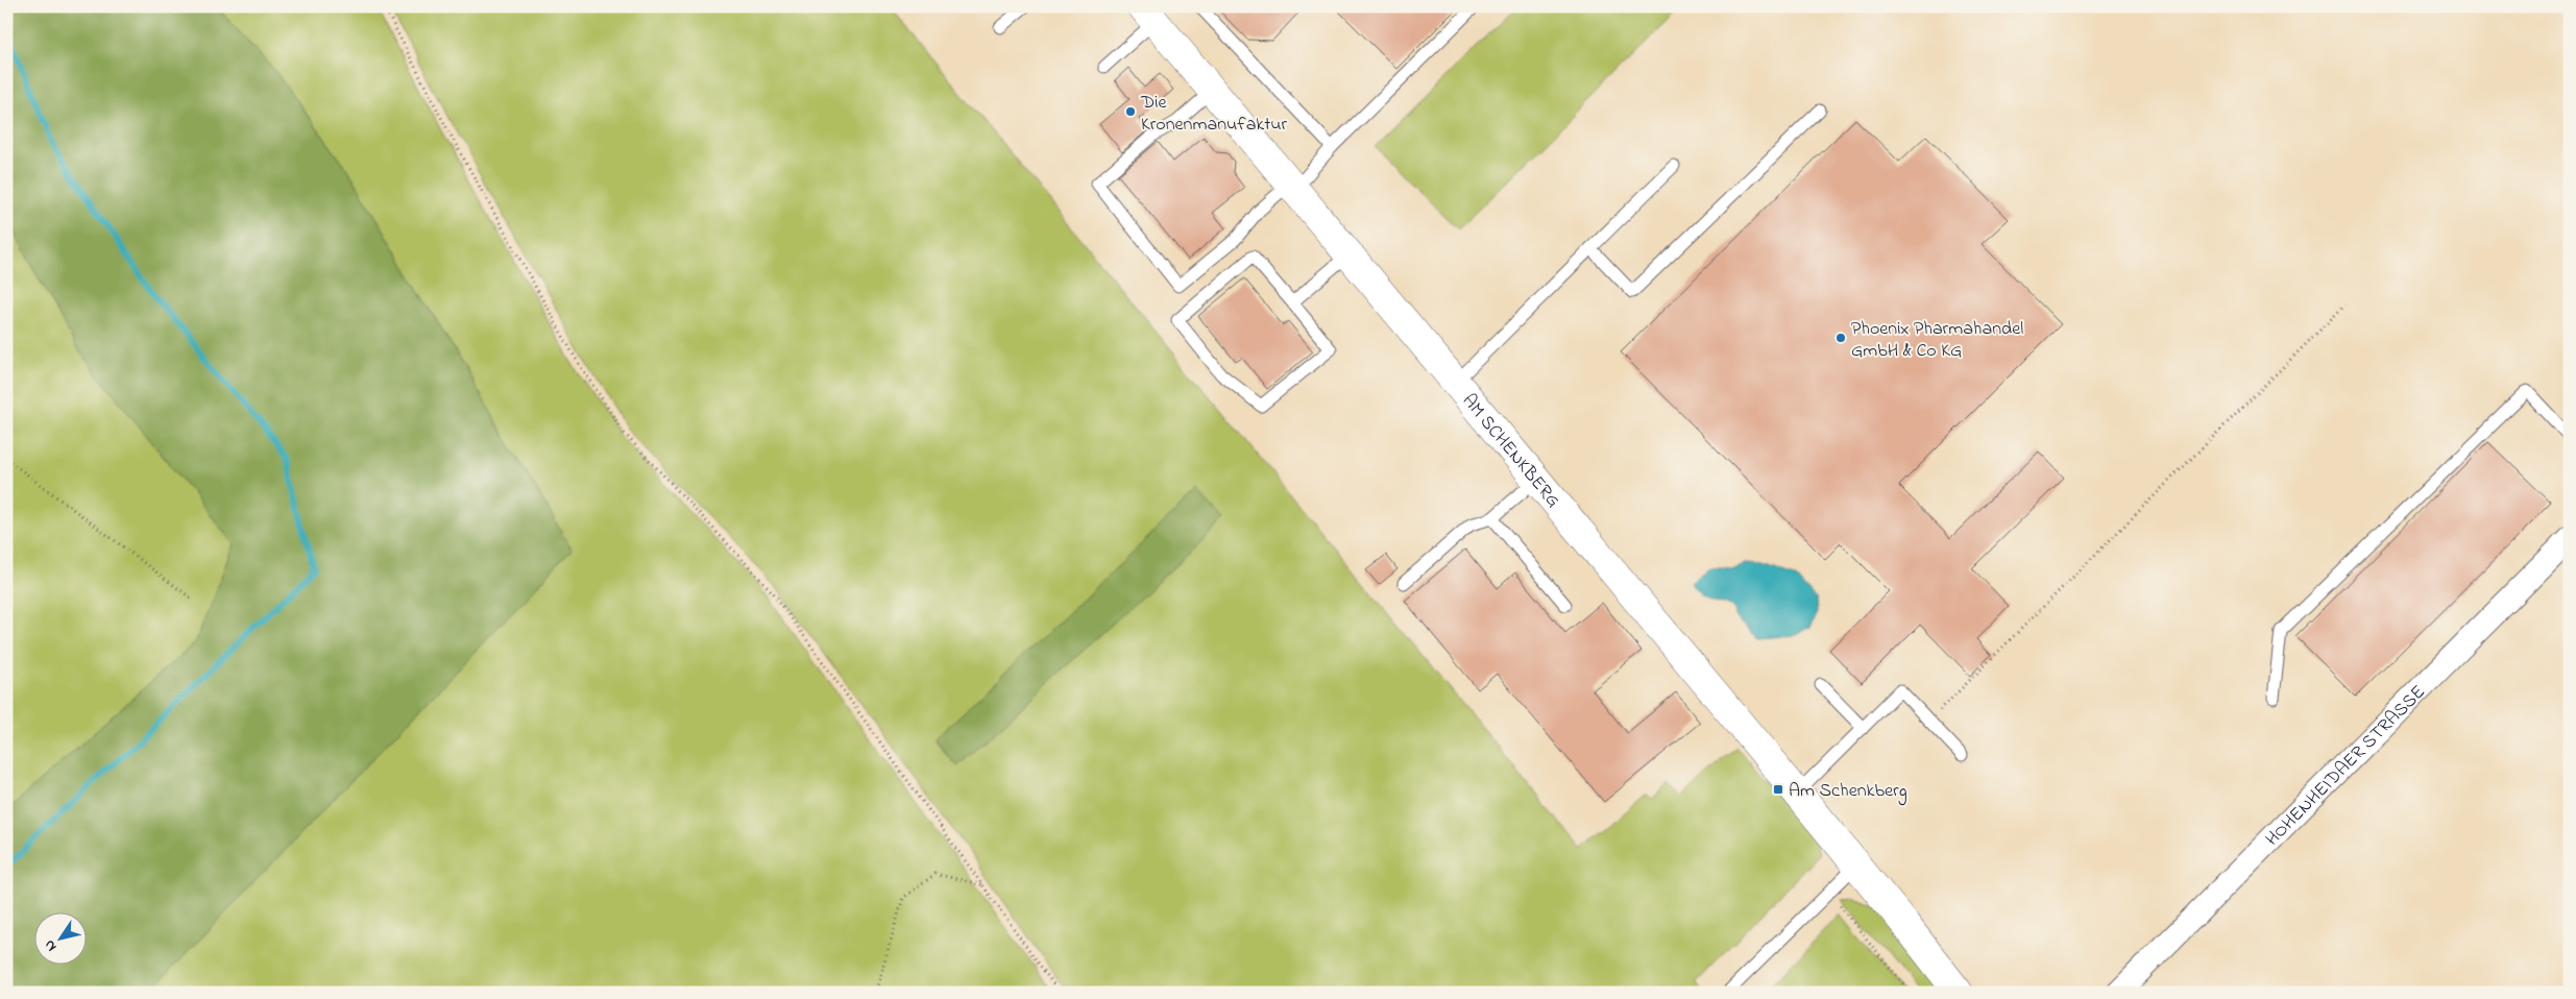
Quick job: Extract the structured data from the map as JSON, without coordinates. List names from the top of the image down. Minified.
{"streets":{"main road":["AM SCHENKBERG"],"street":["HOHENHEIDAER STRASSE"]},"places":{"other":["Die Kronenmanufaktur","Phoenix Pharmahandel GmbH & Co KG"],"transit":["Am Schenkberg"]},"north":"bottom left"}
